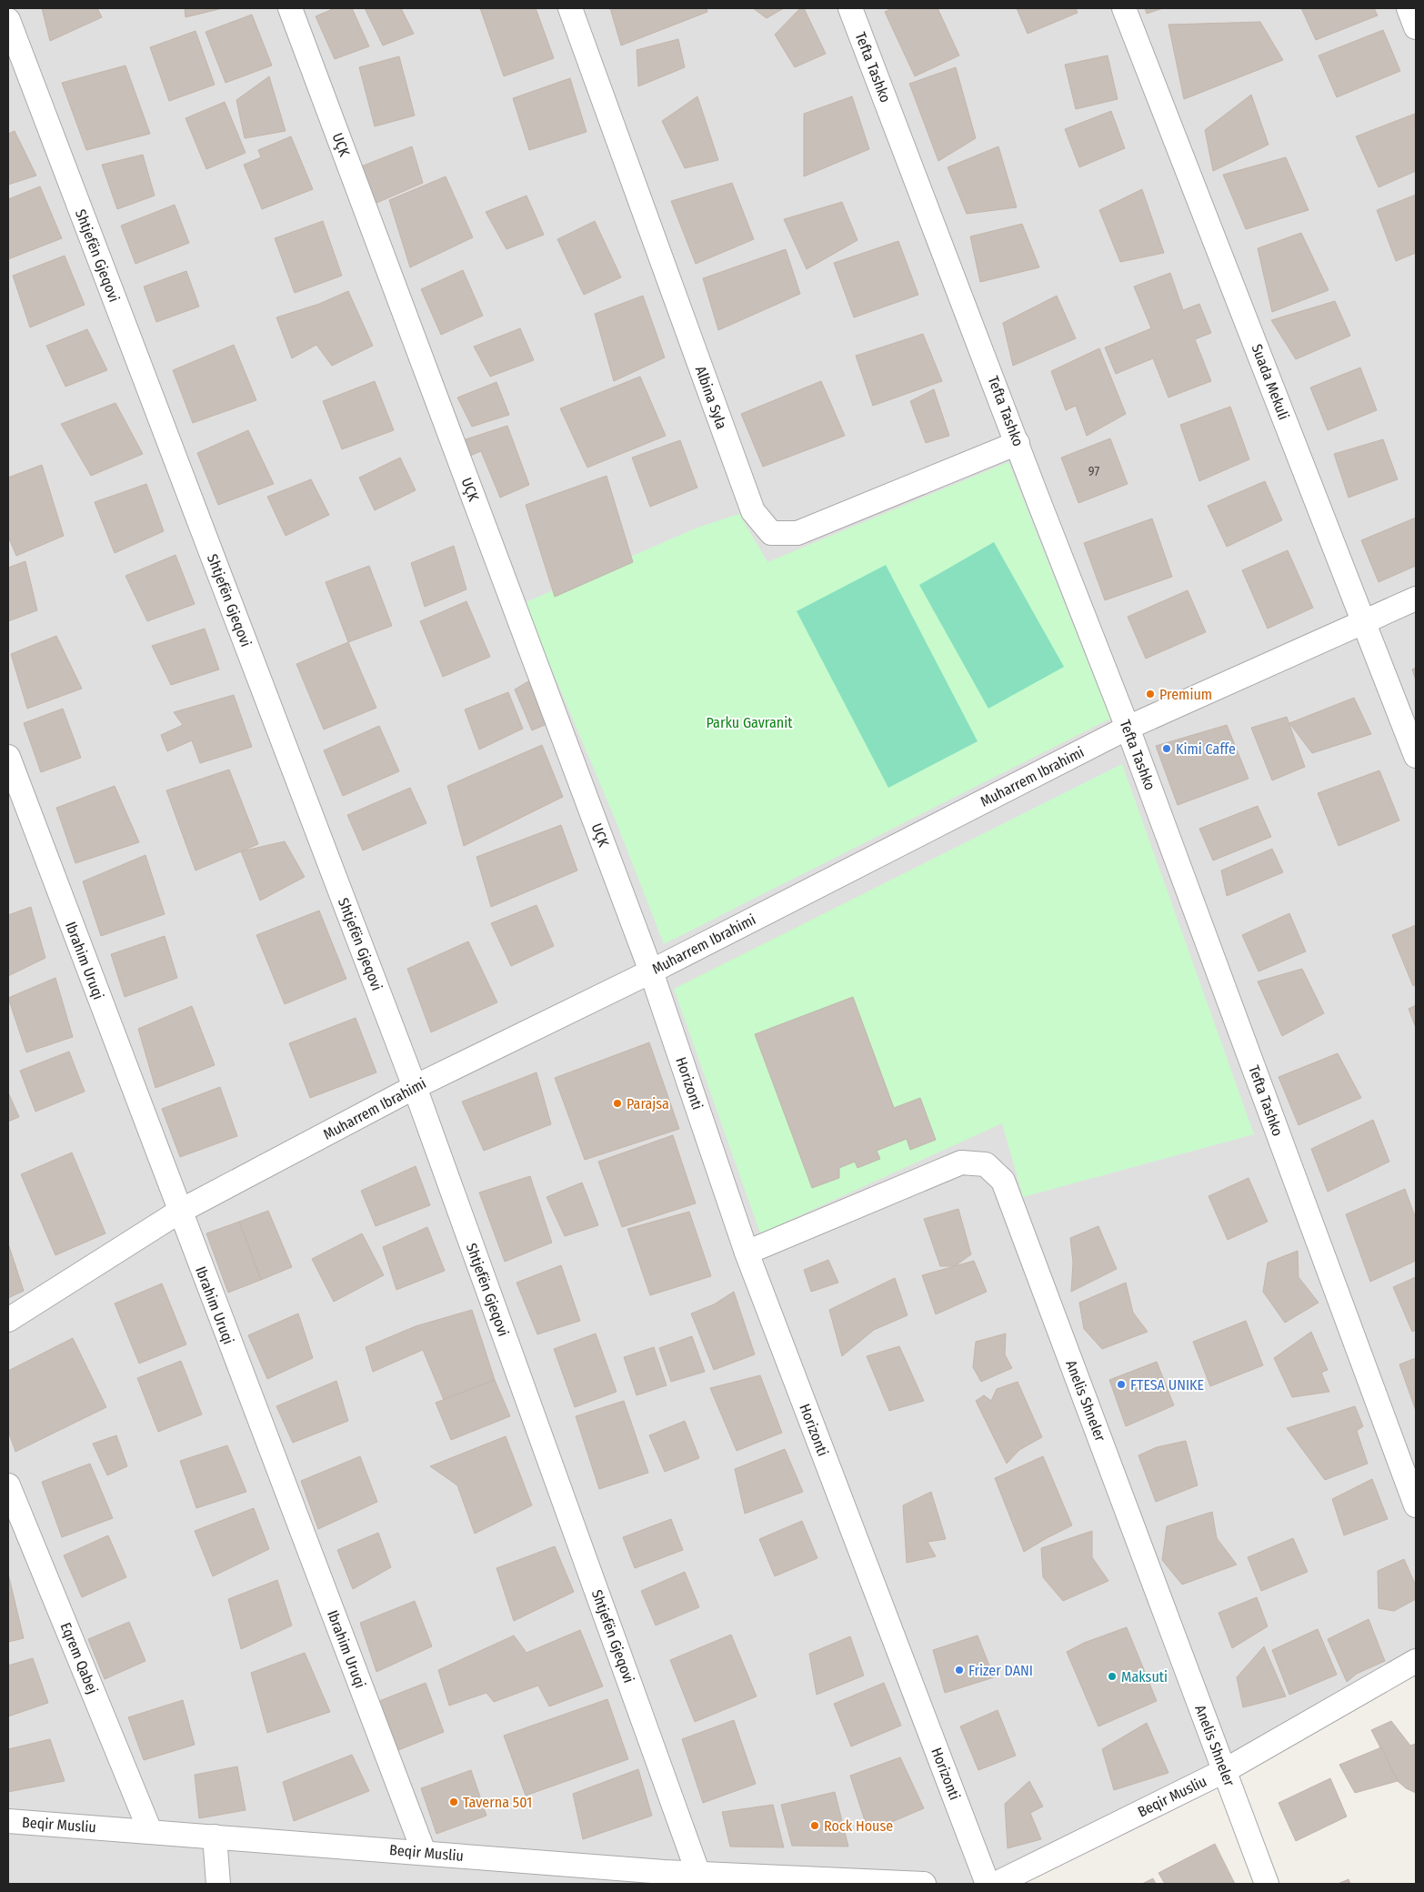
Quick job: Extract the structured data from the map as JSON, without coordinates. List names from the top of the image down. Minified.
{"streets":{"street":["Tefta Tashko","UÇK","Shtjefën Gjeqovi","Suada Mekuli","Albina Syla","Muharrem Ibrahimi","Ibrahim Uruqi","Horizonti","Anelis Shneler","Eqrem Qabej","Beqir Musliu"]},"crossings":[["Tefta Tashko","Albina Syla"],["Tefta Tashko","Muharrem Ibrahimi"],["UÇK","Muharrem Ibrahimi"],["UÇK","Horizonti"],["Shtjefën Gjeqovi","Muharrem Ibrahimi"],["Shtjefën Gjeqovi","Beqir Musliu"],["Suada Mekuli","Muharrem Ibrahimi"],["Muharrem Ibrahimi","Ibrahim Uruqi"],["Muharrem Ibrahimi","Horizonti"],["Ibrahim Uruqi","Beqir Musliu"],["Horizonti","Anelis Shneler"],["Anelis Shneler","Beqir Musliu"],["Eqrem Qabej","Beqir Musliu"]],"parks":["Parku Gavranit"],"places":["Premium","Kimi Caffe","Parajsa","FTESA UNIKE","Frizer DANI","Maksuti","Taverna 501","Rock House"],"house_numbers":["97"]}
